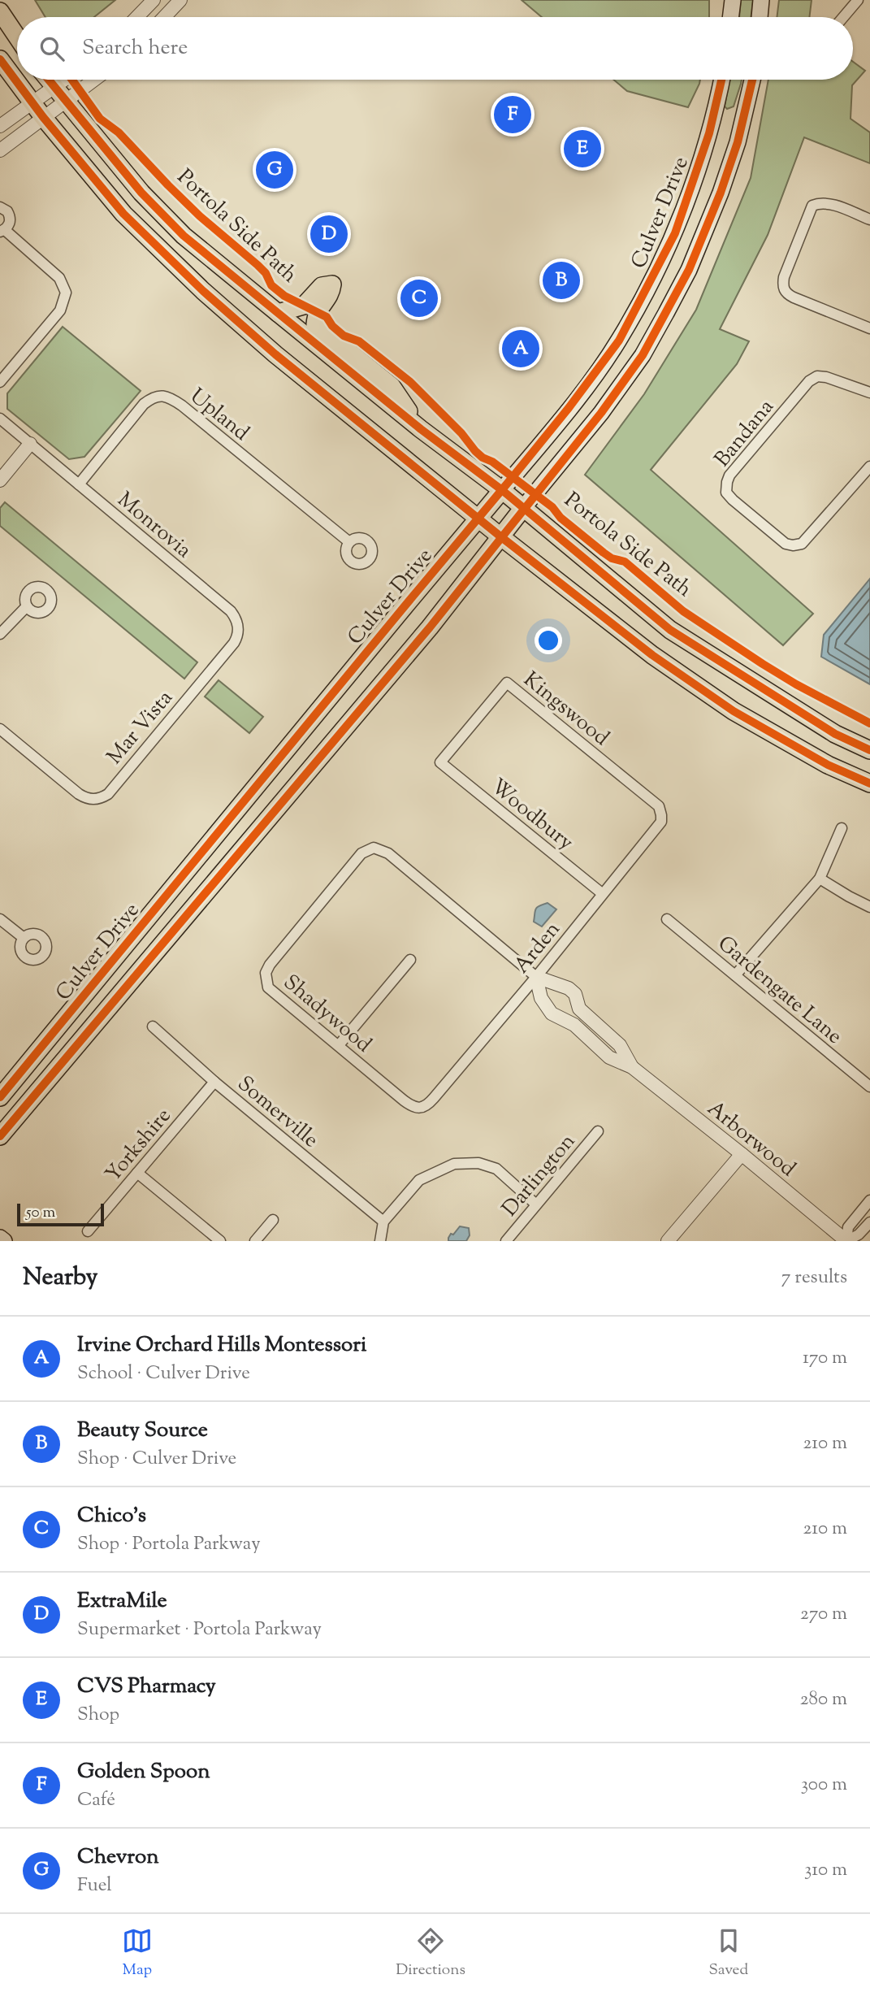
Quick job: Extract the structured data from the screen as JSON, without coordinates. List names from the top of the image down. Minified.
{"streets":{"main road":["Culver Drive"],"street":["Upland","Bandana","Monrovia","Kingswood","Mar Vista","Woodbury","Arden","Gardengate Lane","Shadywood","Somerville","Arborwood","Yorkshire","Darlington"],"cycle path":["Portola Side Path"]},"crossings":[["Upland","Monrovia"],["Monrovia","Mar Vista"],["Kingswood","Woodbury"],["Kingswood","Arden"],["Woodbury","Arden"],["Arden","Shadywood"],["Arden","Arborwood"],["Shadywood","Arborwood"],["Somerville","Yorkshire"]],"scale_bar":"50 m","page":{"search":"Search here","pins":["F","E","G","D","B","C","A"],"scale":"50 m","heading":["Nearby","7 results"],"list":[{"mark":"A","name":"Irvine Orchard Hills Montessori","note":"School · Culver Drive","value":"170 m"},{"mark":"B","name":"Beauty Source","note":"Shop · Culver Drive","value":"210 m"},{"mark":"C","name":"Chico's","note":"Shop · Portola Parkway","value":"210 m"},{"mark":"D","name":"ExtraMile","note":"Supermarket · Portola Parkway","value":"270 m"},{"mark":"E","name":"CVS Pharmacy","note":"Shop","value":"280 m"},{"mark":"F","name":"Golden Spoon","note":"Café","value":"300 m"},{"mark":"G","name":"Chevron","note":"Fuel","value":"310 m"}],"nav":["Map","Directions","Saved"]}}
